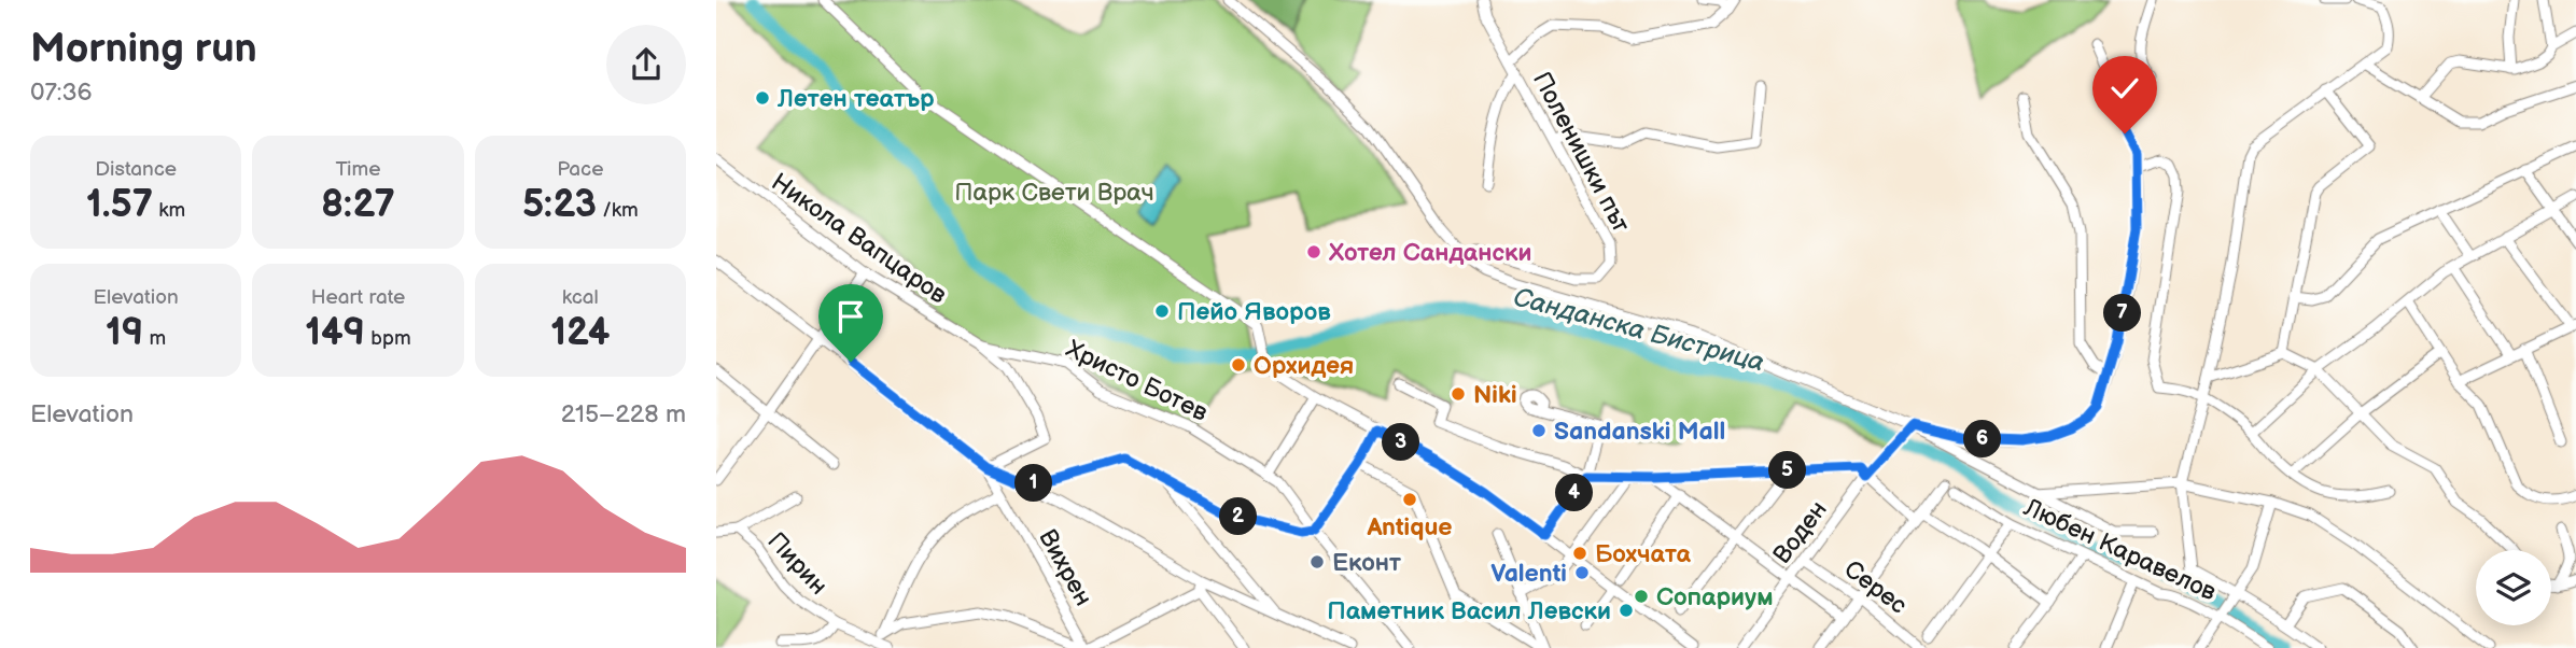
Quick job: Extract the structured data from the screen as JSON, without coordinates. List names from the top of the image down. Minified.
{"streets":{"street":["Поленишки път","Никола Вапцаров","Христо Ботев","Воден","Любен Каравелов","Пирин","Вихрен","Серес"]},"crossings":[["Никола Вапцаров","Христо Ботев"],["Воден","Серес"]],"water":["Санданска Бистрица"],"parks":["Парк Свети Врач"],"places":["Летен театър","Хотел Сандански","Пейо Яворов","Орхидея","Niki","Sandanski Mall","Antique","Бохчата","Еконт","Valenti","Сопариум","Паметник Васил Левски"],"page":{"heading":["Morning run","07:36"],"stats":[["Distance","1.57 km"],["Time","8:27"],["Pace","5:23 /km"],["Elevation","19 m"],["Heart rate","149 bpm"],["kcal","124"]],"pins":["7","6","3","5","1","4","2"],"chart":["Elevation","215–228 m"]}}
